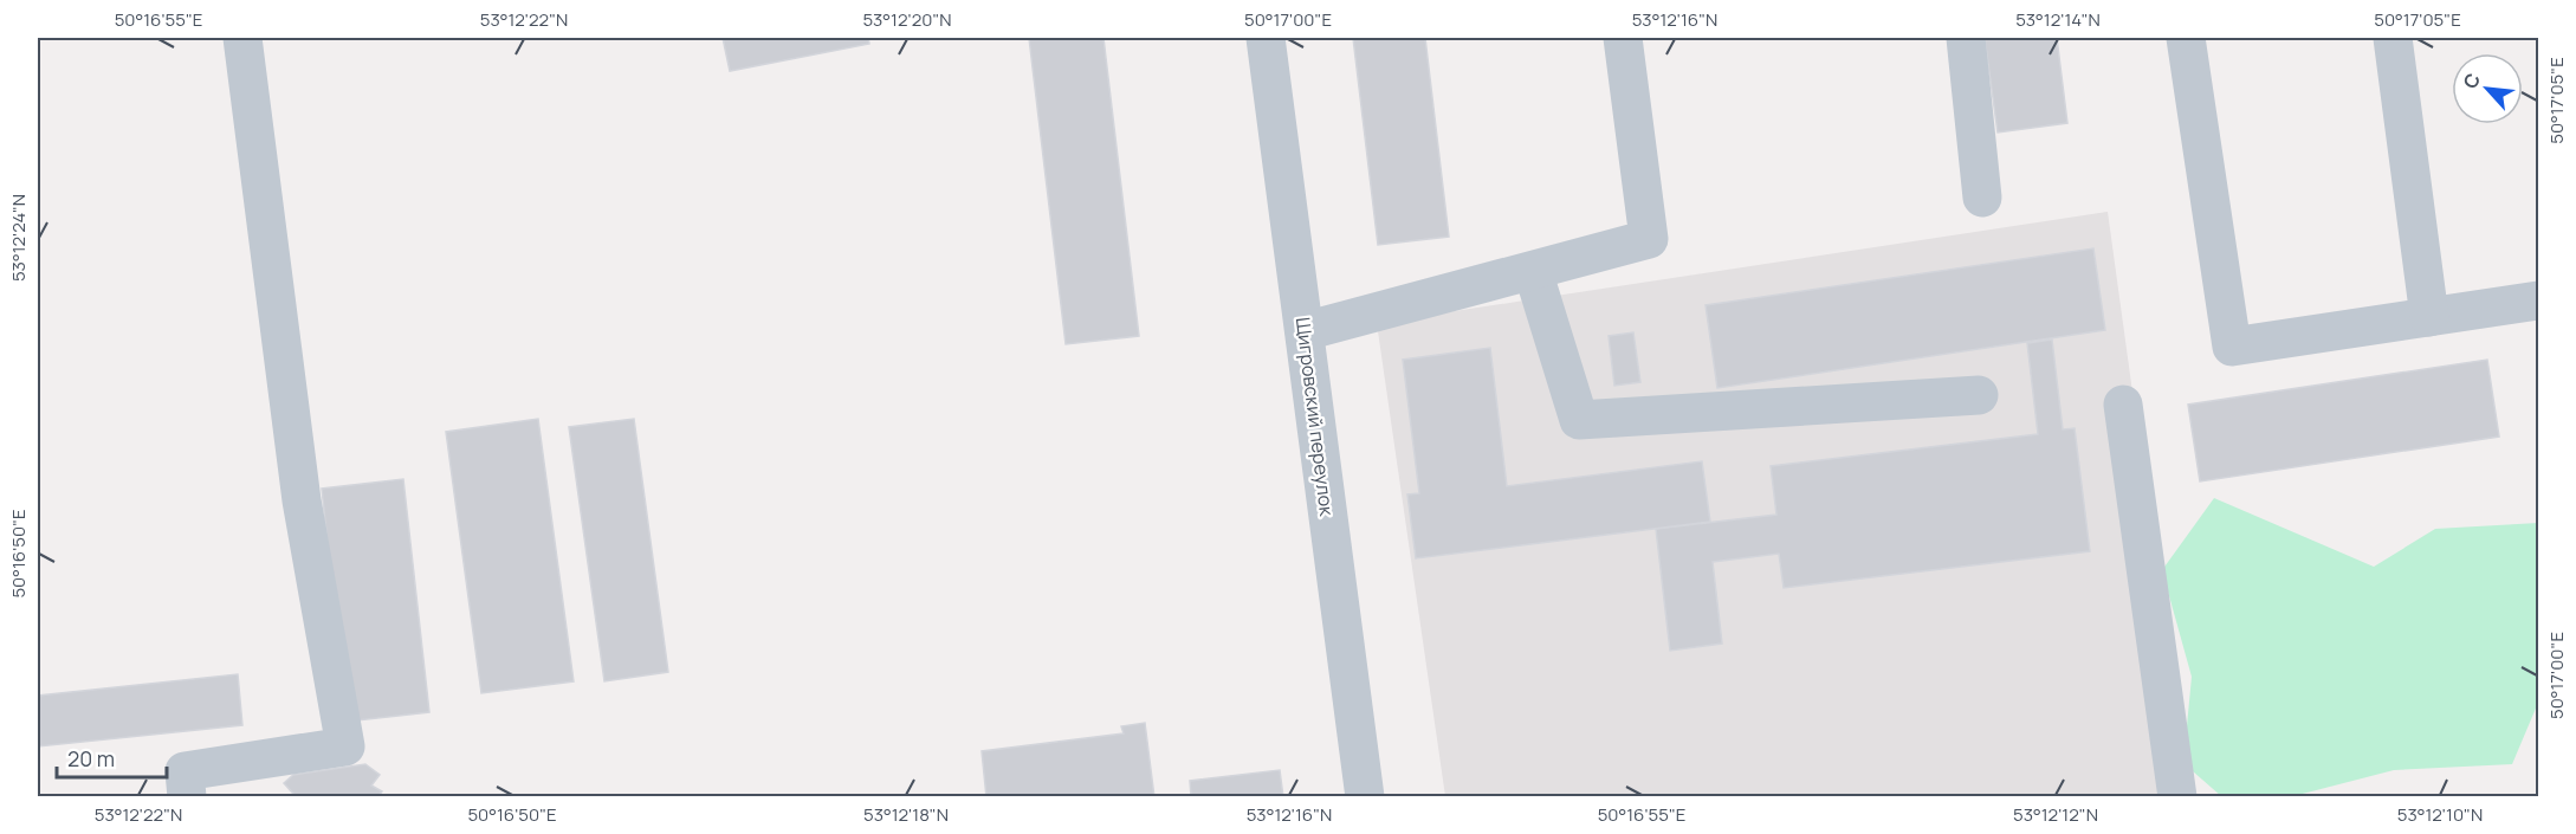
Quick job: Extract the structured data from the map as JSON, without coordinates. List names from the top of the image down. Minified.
{"streets":{"street":["Щигровский переулок"]},"scale_bar":"20 m","north":"top left","coordinates":["50°16'55\"E","53°12'22\"N","53°12'20\"N","50°17'00\"E","53°12'16\"N","53°12'14\"N","50°17'05\"E","53°12'24\"N","50°16'50\"E","53°12'18\"N","53°12'12\"N","53°12'10\"N"]}
